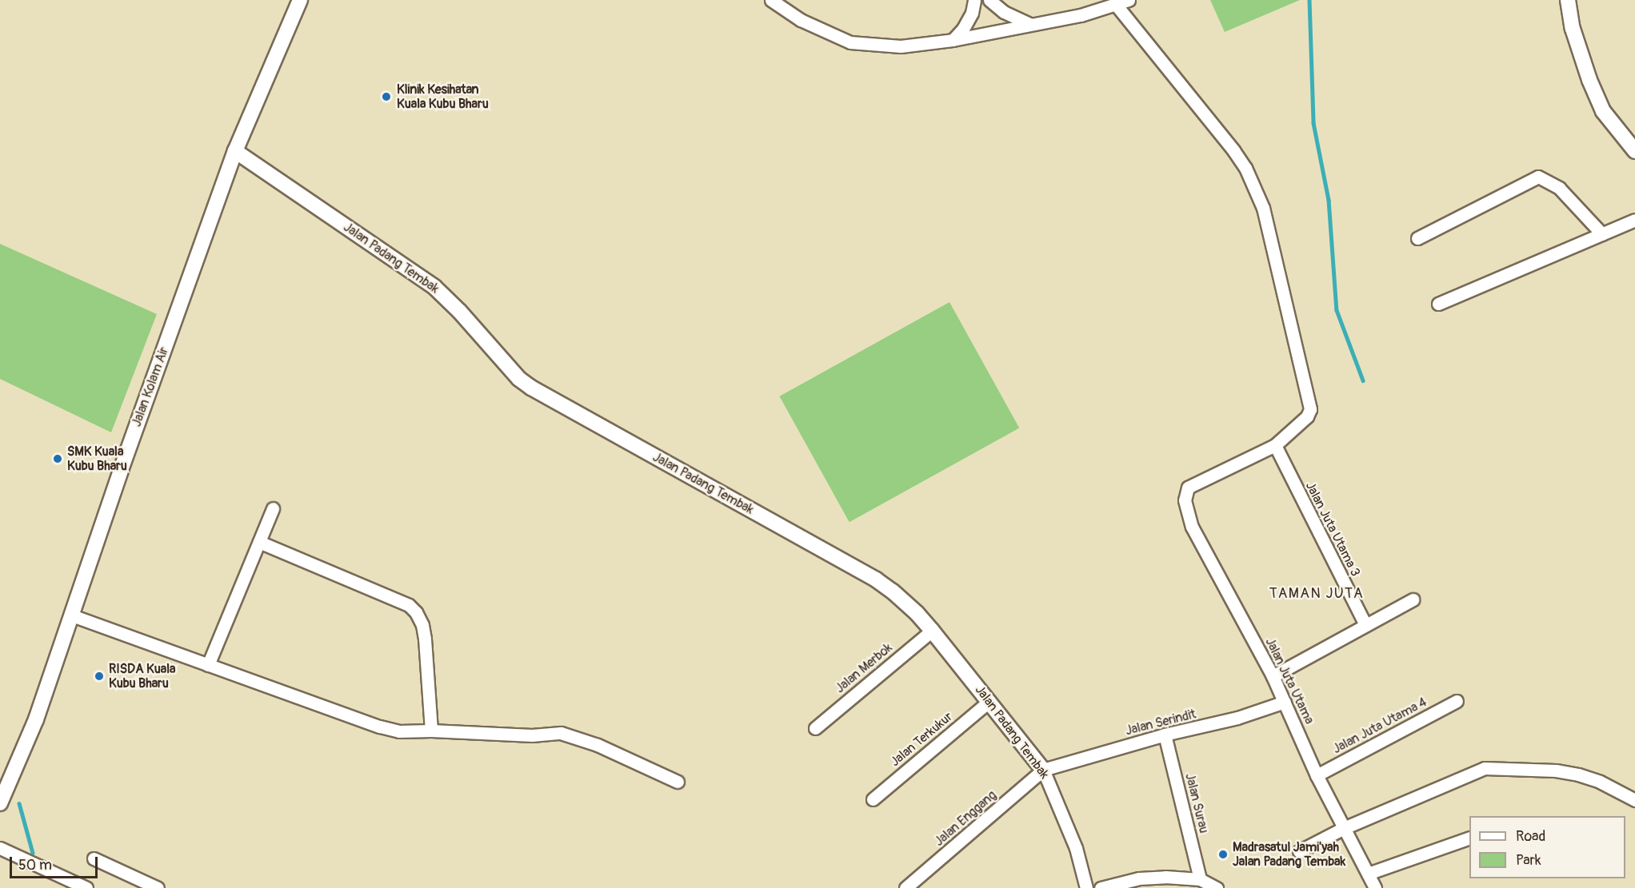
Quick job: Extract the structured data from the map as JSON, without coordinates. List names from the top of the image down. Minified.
{"streets":{"street":["Jalan Padang Tembak","Jalan Kolam Air","Jalan Juta Utama 3","Jalan Merbok","Jalan Juta Utama","Jalan Serindit","Jalan Juta Utama 4","Jalan Terkukur","Jalan Surau","Jalan Enggang"]},"crossings":[["Jalan Padang Tembak","Jalan Kolam Air"],["Jalan Padang Tembak","Jalan Merbok"],["Jalan Padang Tembak","Jalan Serindit"],["Jalan Padang Tembak","Jalan Terkukur"],["Jalan Padang Tembak","Jalan Enggang"],["Jalan Juta Utama 3","Jalan Juta Utama"],["Jalan Juta Utama","Jalan Serindit"],["Jalan Juta Utama","Jalan Juta Utama 4"],["Jalan Serindit","Jalan Surau"],["Jalan Serindit","Jalan Enggang"]],"districts":["TAMAN JUTA"],"places":["Klinik Kesihatan Kuala Kubu Bharu","SMK Kuala Kubu Bharu","RISDA Kuala Kubu Bharu","Madrasatul Jami'yah Jalan Padang Tembak"],"legend":["Road","Park"],"scale_bar":"50 m"}
